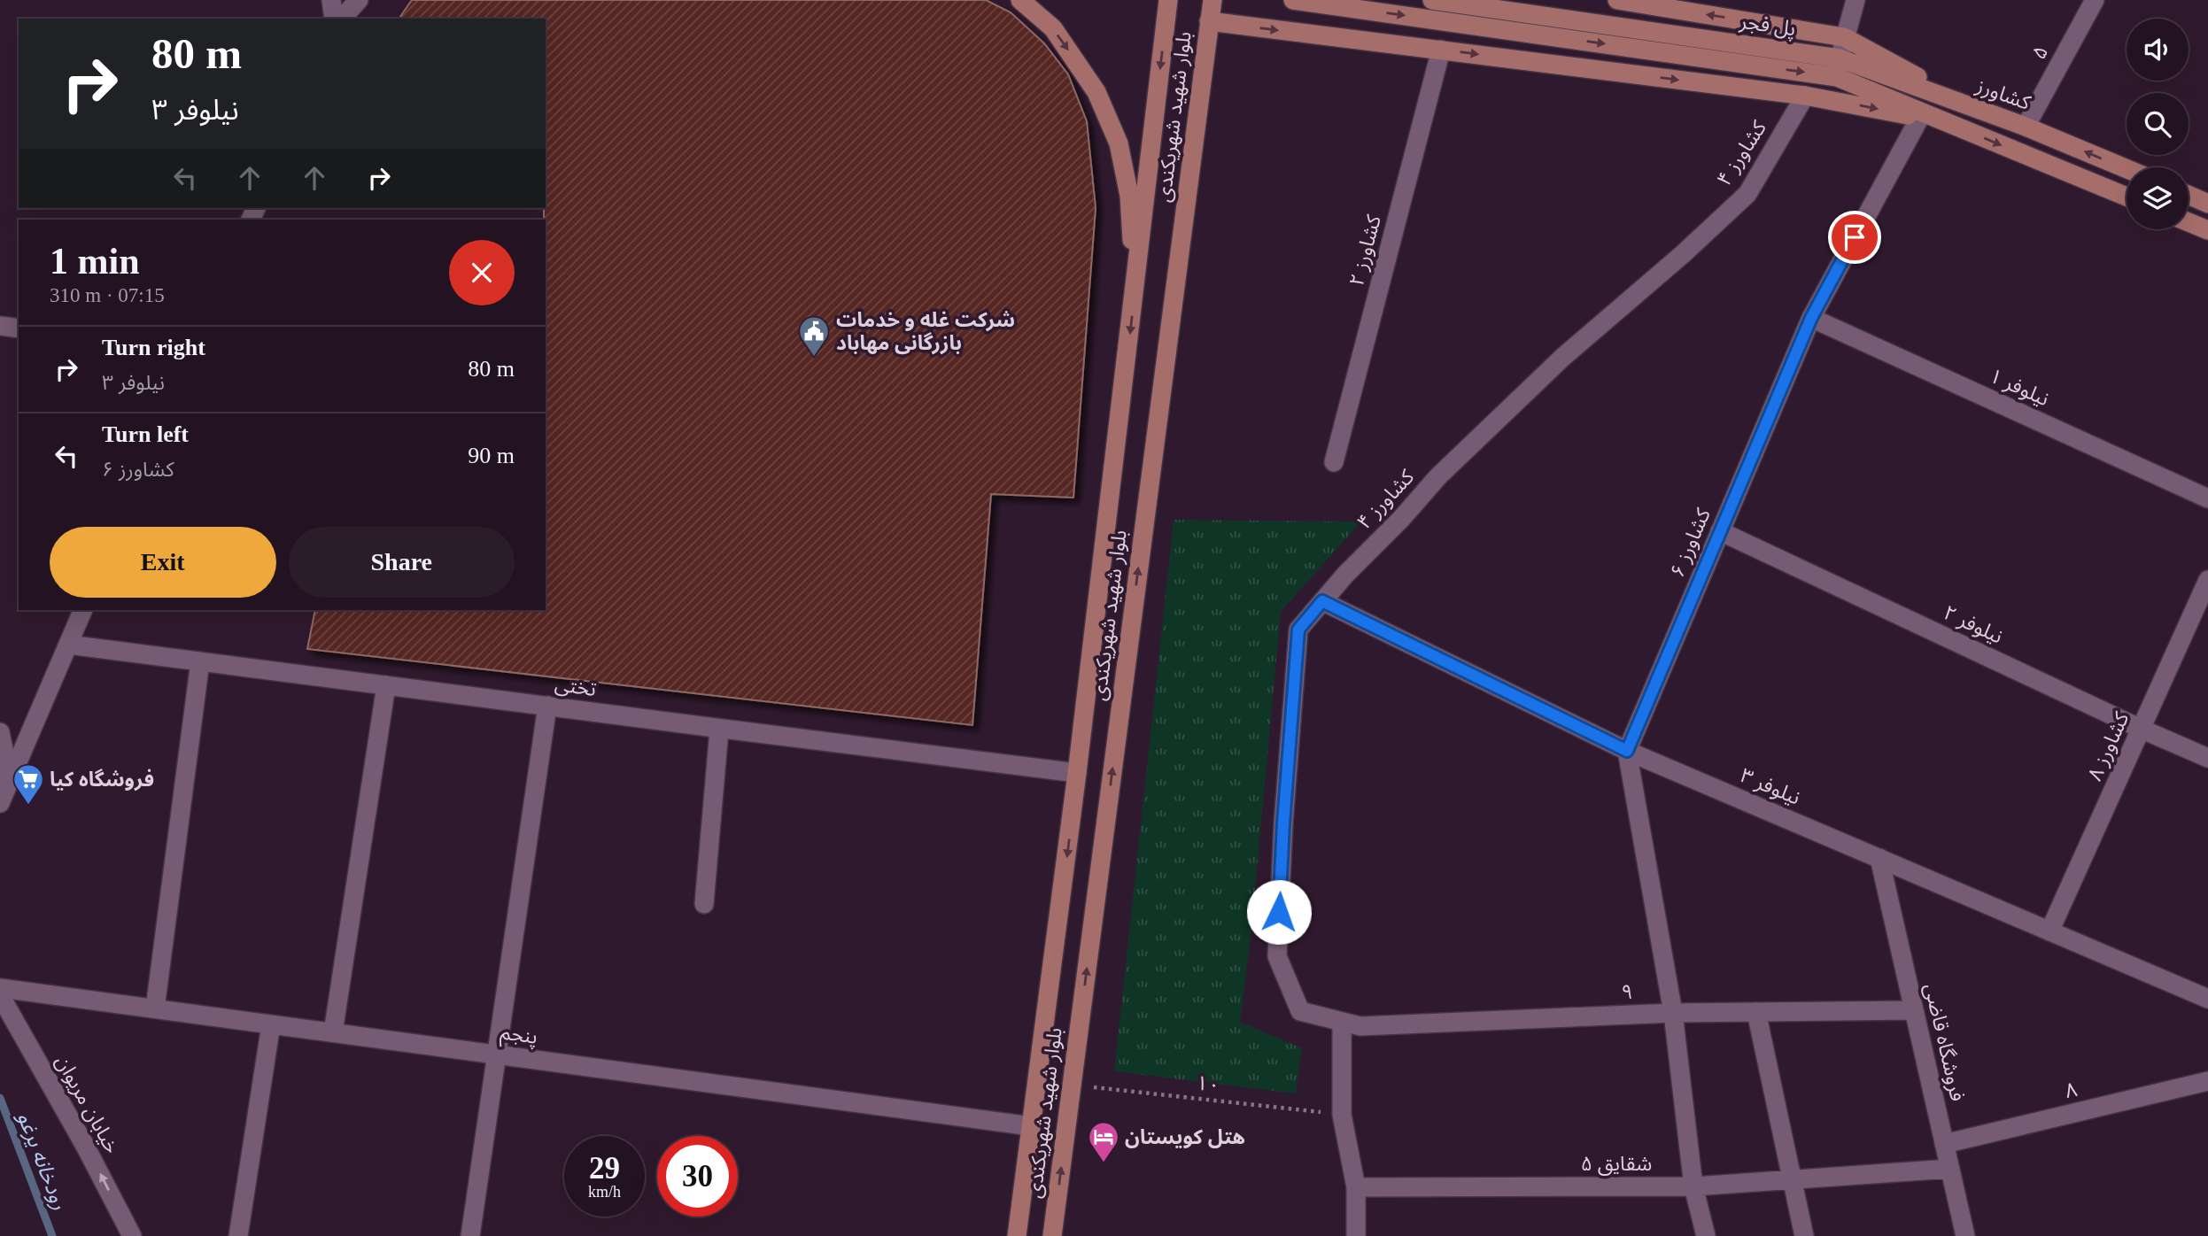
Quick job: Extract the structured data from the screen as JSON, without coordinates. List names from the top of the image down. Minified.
{"streets":{"main road":["پل فجر","کشاورز","بلوار شهید شهریکندی"],"street":["۵","کشاورز ۴","کشاورز ۲","نیلوفر ۱","کشاورز ۶","نیلوفر ۲","تختی","کشاورز ۸","نیلوفر ۳","۹","پنجم","فروشگاه قاضی","۸","خیابان مریوان","شقایق ۵"],"path":["۱۰"]},"crossings":[["پل فجر","کشاورز"],["۵","کشاورز"],["بلوار شهید شهریکندی","تختی"],["بلوار شهید شهریکندی","پنجم"],["بلوار شهید شهریکندی","۱۰"],["کشاورز ۴","نیلوفر ۳"],["کشاورز ۴","۹"],["نیلوفر ۱","کشاورز ۶"],["کشاورز ۶","نیلوفر ۲"],["کشاورز ۶","نیلوفر ۳"],["نیلوفر ۲","کشاورز ۸"],["کشاورز ۸","نیلوفر ۳"],["نیلوفر ۳","فروشگاه قاضی"],["۹","فروشگاه قاضی"],["فروشگاه قاضی","۸"],["فروشگاه قاضی","شقایق ۵"]],"one_way":["خیابان مریوان"],"water":["رودخانه یرغو"],"places":{"public building":["شرکت غله و خدمات بازرگانی مهاباد"],"supermarket":["فروشگاه کیا"],"hotel":["هتل کویستان"]},"page":{"turn":["80 m","نیلوفر ۳"],"heading":["1 min","310 m · 07:15"],"list":[{"name":"Turn right","note":"نیلوفر ۳","value":"80 m"},{"name":"Turn left","note":"کشاورز ۶","value":"90 m"}],"buttons":["Exit","Share"],"speed":"29 km/h","limit":"30"}}
